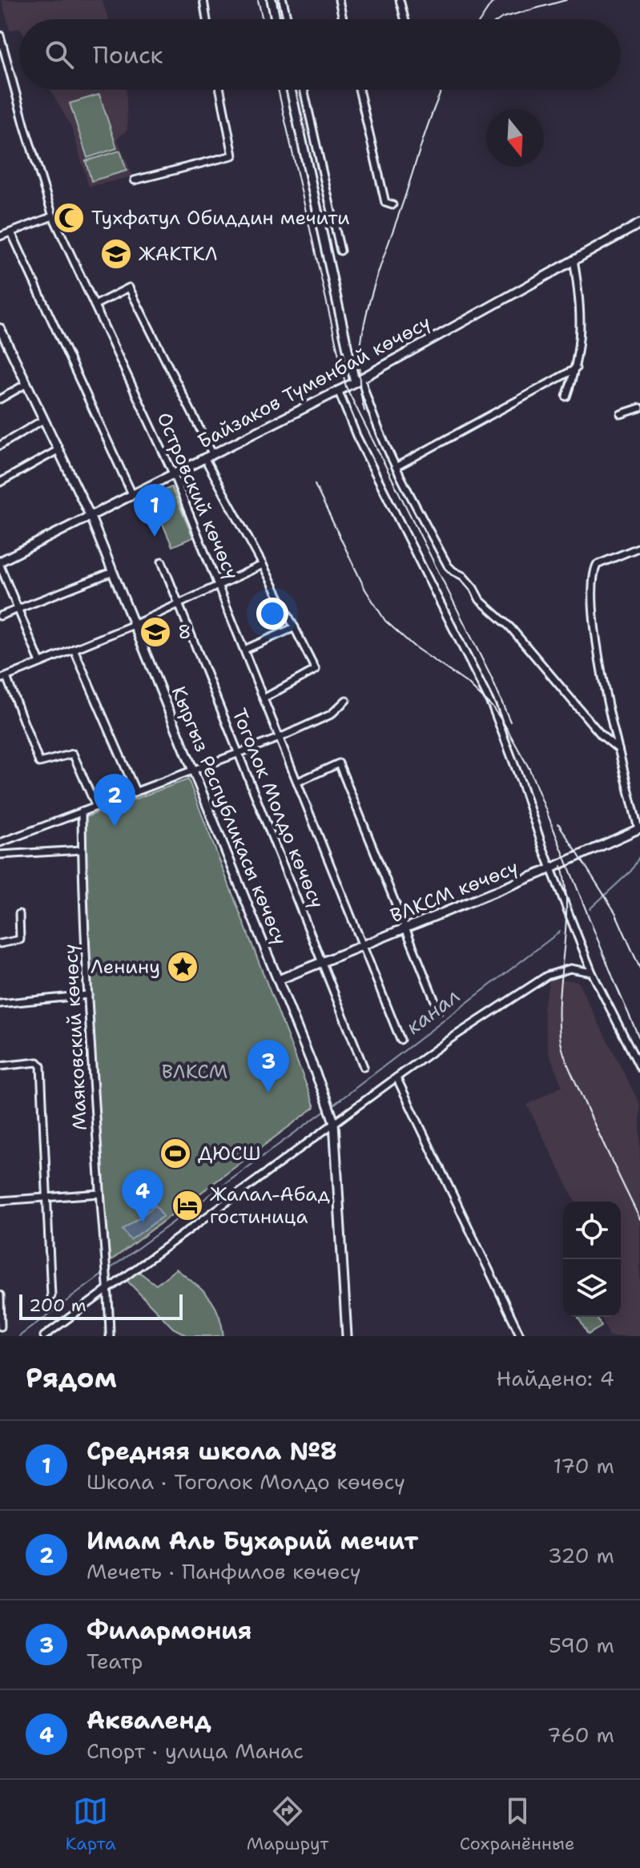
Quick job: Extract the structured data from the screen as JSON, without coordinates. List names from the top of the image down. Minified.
{"streets":{"main road":["Байзаков Түмөнбай көчөсү","Кыргыз Республикасы көчөсү","ВЛКСМ көчөсү"],"street":["Островский көчөсү","Тоголок Молдо көчөсү","Маяковский көчөсү"]},"crossings":[["Байзаков Түмөнбай көчөсү","Островский көчөсү"],["Байзаков Түмөнбай көчөсү","Кыргыз Республикасы көчөсү"],["Островский көчөсү","ВЛКСМ көчөсү"],["Тоголок Молдо көчөсү","ВЛКСМ көчөсү"],["Кыргыз Республикасы көчөсү","ВЛКСМ көчөсү"]],"water":["канал"],"parks":["ВЛКСМ"],"places":{"mosque":["Тухфатул Обиддин мечити"],"school or university":["ЖАКТКЛ","8"],"place":["Ленину"],"sports":["ДЮСШ"],"hotel":["Жалал-Абад гостиница"]},"scale_bar":"200 m","north":"bottom","page":{"search":"Поиск","pins":["1","2","3","4"],"scale":"200 m","heading":["Рядом","Найдено: 4"],"list":[{"mark":"1","name":"Средняя школа №8","note":"Школа · Тоголок Молдо көчөсү","value":"170 m"},{"mark":"2","name":"Имам Аль Бухарий мечит","note":"Мечеть · Панфилов көчөсү","value":"320 m"},{"mark":"3","name":"Филармония","note":"Театр","value":"590 m"},{"mark":"4","name":"Акваленд","note":"Спорт · улица Манас","value":"760 m"}],"nav":["Карта","Маршрут","Сохранённые"]}}
